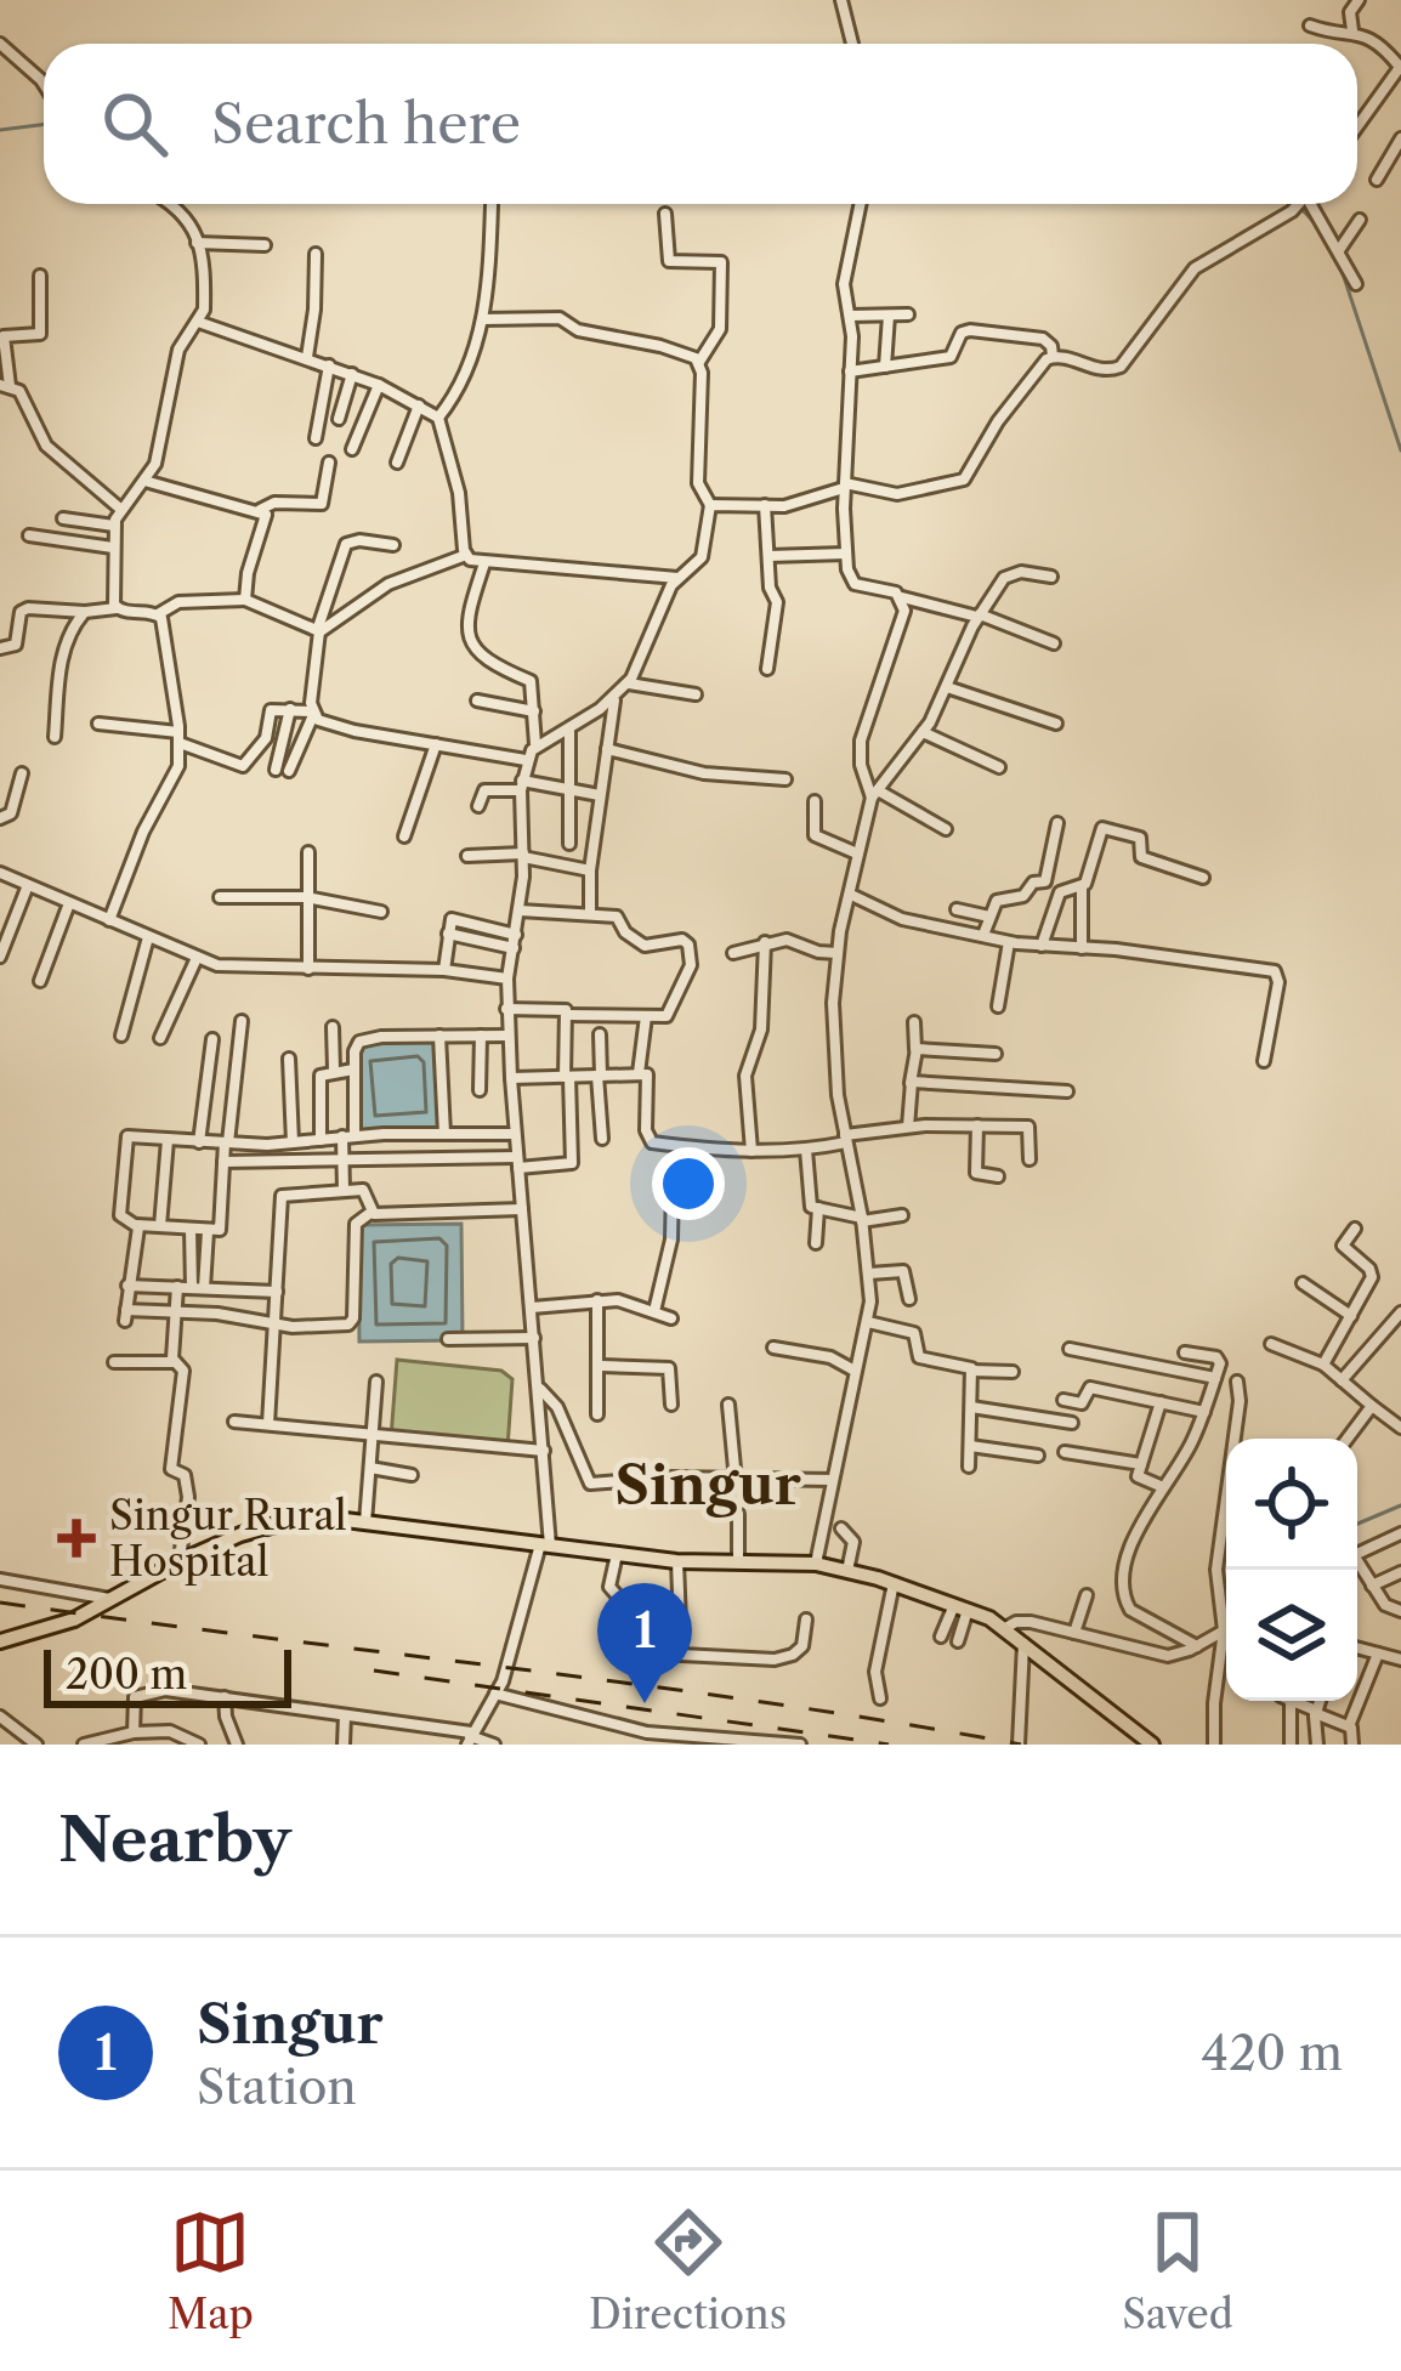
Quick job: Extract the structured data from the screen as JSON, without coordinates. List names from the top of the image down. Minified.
{"districts":["Singur"],"places":{"health":["Singur Rural Hospital"]},"scale_bar":"200 m","page":{"search":"Search here","pins":"1","scale":"200 m","heading":"Nearby","list":[{"mark":"1","name":"Singur","note":"Station","value":"420 m"}],"nav":["Map","Directions","Saved"]}}
